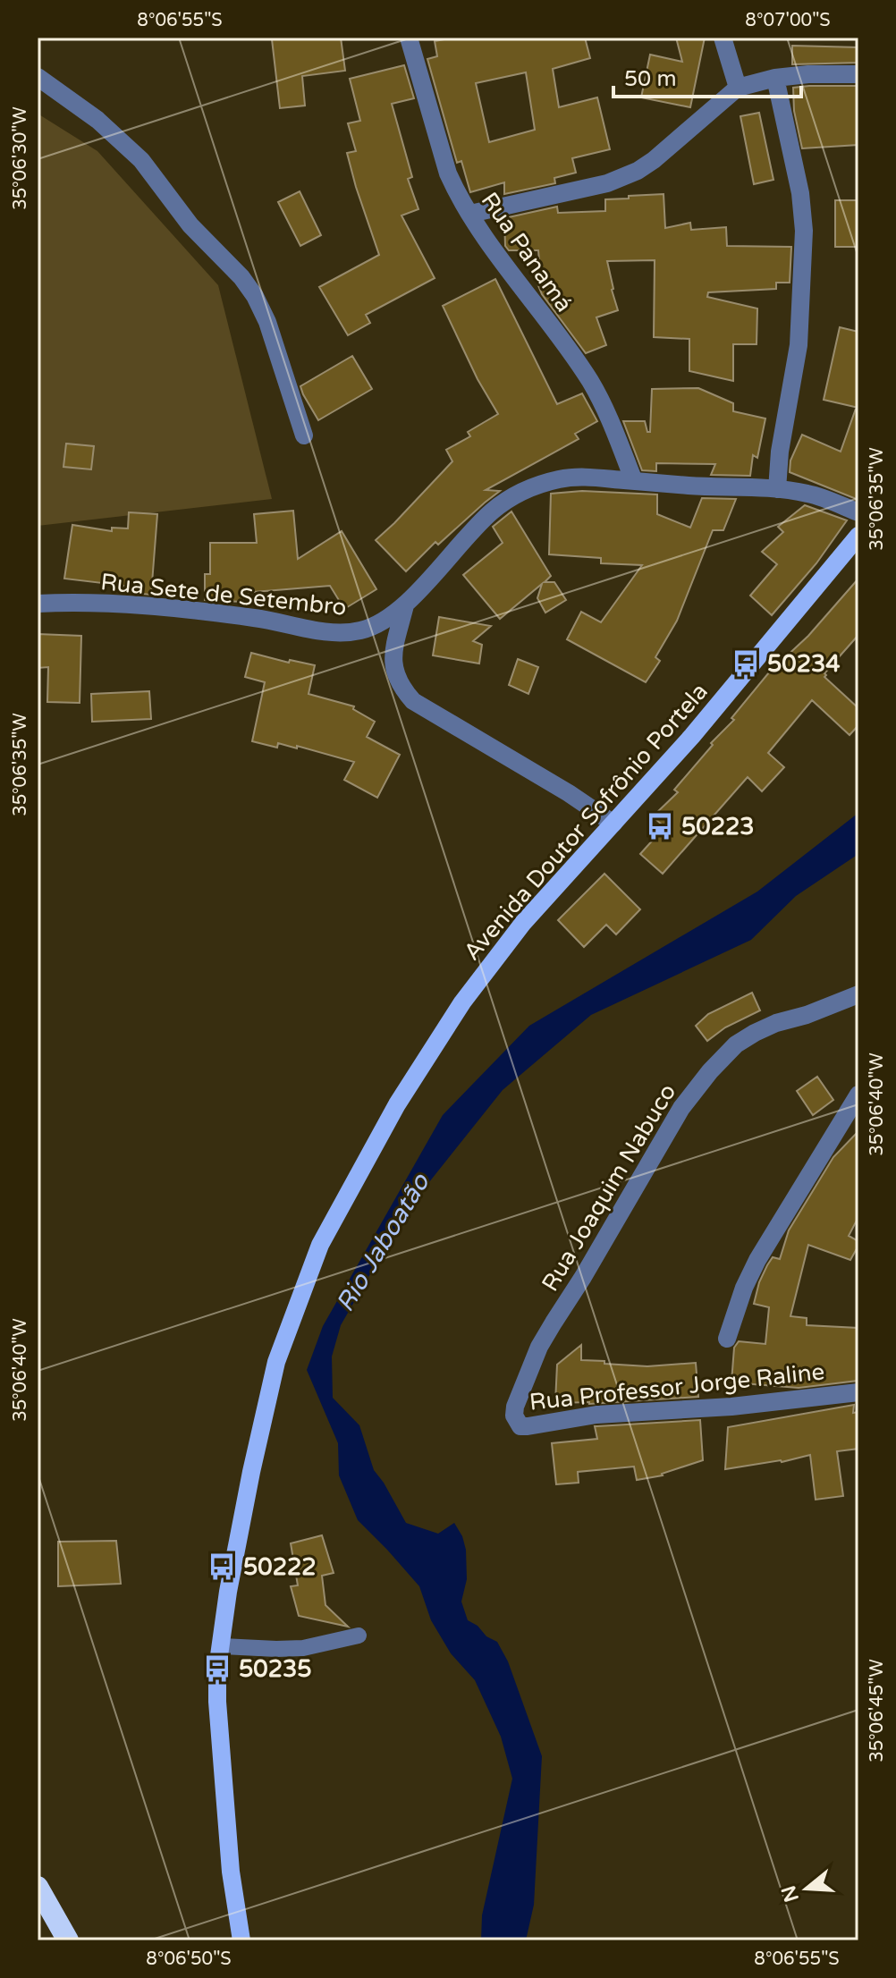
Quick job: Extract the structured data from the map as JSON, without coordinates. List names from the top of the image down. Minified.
{"streets":{"main road":["Avenida Doutor Sofrônio Portela"],"street":["Rua Panamá","Rua Sete de Setembro","Rua Joaquim Nabuco","Rua Professor Jorge Raline"]},"crossings":[["Rua Panamá","Rua Sete de Setembro"],["Rua Joaquim Nabuco","Rua Professor Jorge Raline"]],"water":["Rio Jaboatão"],"places":{"bus stop":["50234","50223","50222","50235"]},"scale_bar":"50 m","north":"left","coordinates":["8°06'55\"S","8°07'00\"S","35°06'30\"W","35°06'35\"W","35°06'40\"W","35°06'45\"W","8°06'50\"S"]}
